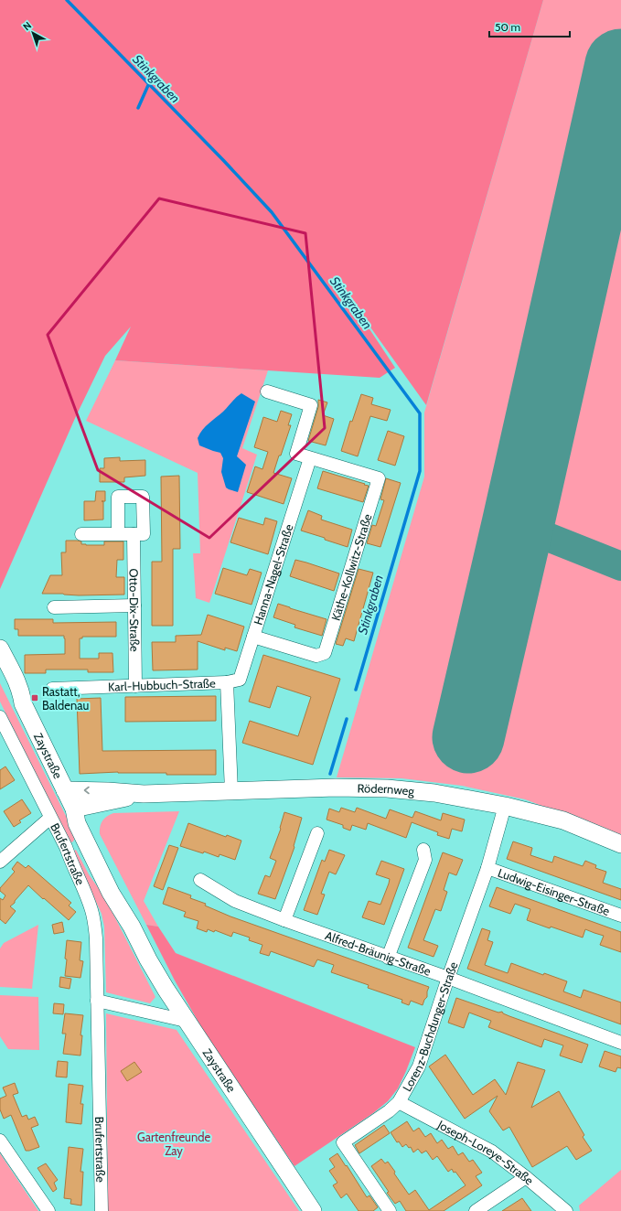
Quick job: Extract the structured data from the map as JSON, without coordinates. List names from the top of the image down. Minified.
{"streets":{"street":["Käthe-Kollwitz-Straße","Hanna-Nagel-Straße","Otto-Dix-Straße","Karl-Hubbuch-Straße","Zaystraße","Rödernweg","Brufertstraße","Ludwig-Eisinger-Straße","Alfred-Bräunig-Straße","Lorenz-Buchdunger-Straße","Joseph-Loreye-Straße"]},"crossings":[["Käthe-Kollwitz-Straße","Hanna-Nagel-Straße"],["Hanna-Nagel-Straße","Karl-Hubbuch-Straße"],["Otto-Dix-Straße","Karl-Hubbuch-Straße"],["Zaystraße","Rödernweg"],["Rödernweg","Lorenz-Buchdunger-Straße"],["Ludwig-Eisinger-Straße","Lorenz-Buchdunger-Straße"],["Alfred-Bräunig-Straße","Lorenz-Buchdunger-Straße"],["Lorenz-Buchdunger-Straße","Joseph-Loreye-Straße"]],"water":["Stinkgraben"],"parks":["Gartenfreunde Zay"],"places":{"transit":["Rastatt, Baldenau"]},"scale_bar":"50 m","north":"top left"}
